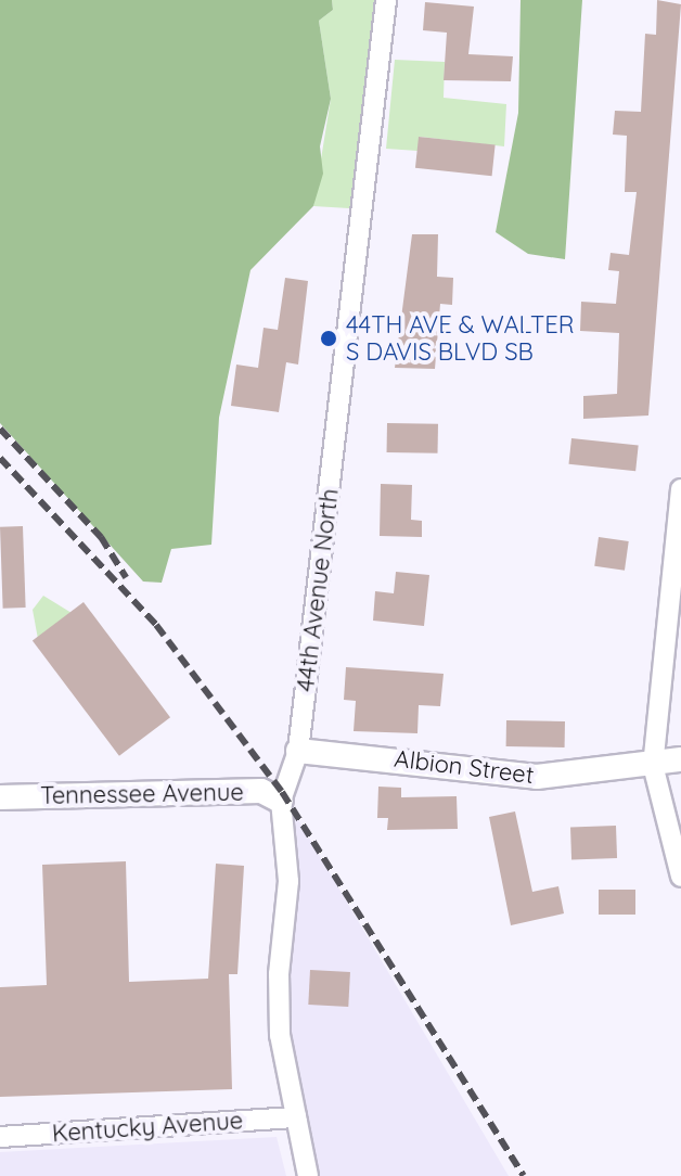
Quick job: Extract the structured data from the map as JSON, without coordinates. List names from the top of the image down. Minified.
{"streets":{"street":["44th Avenue North","Albion Street","Tennessee Avenue","Kentucky Avenue"]},"crossings":[["44th Avenue North","Albion Street"],["44th Avenue North","Tennessee Avenue"],["44th Avenue North","Kentucky Avenue"]],"places":["44TH AVE & WALTER S DAVIS BLVD SB"]}
